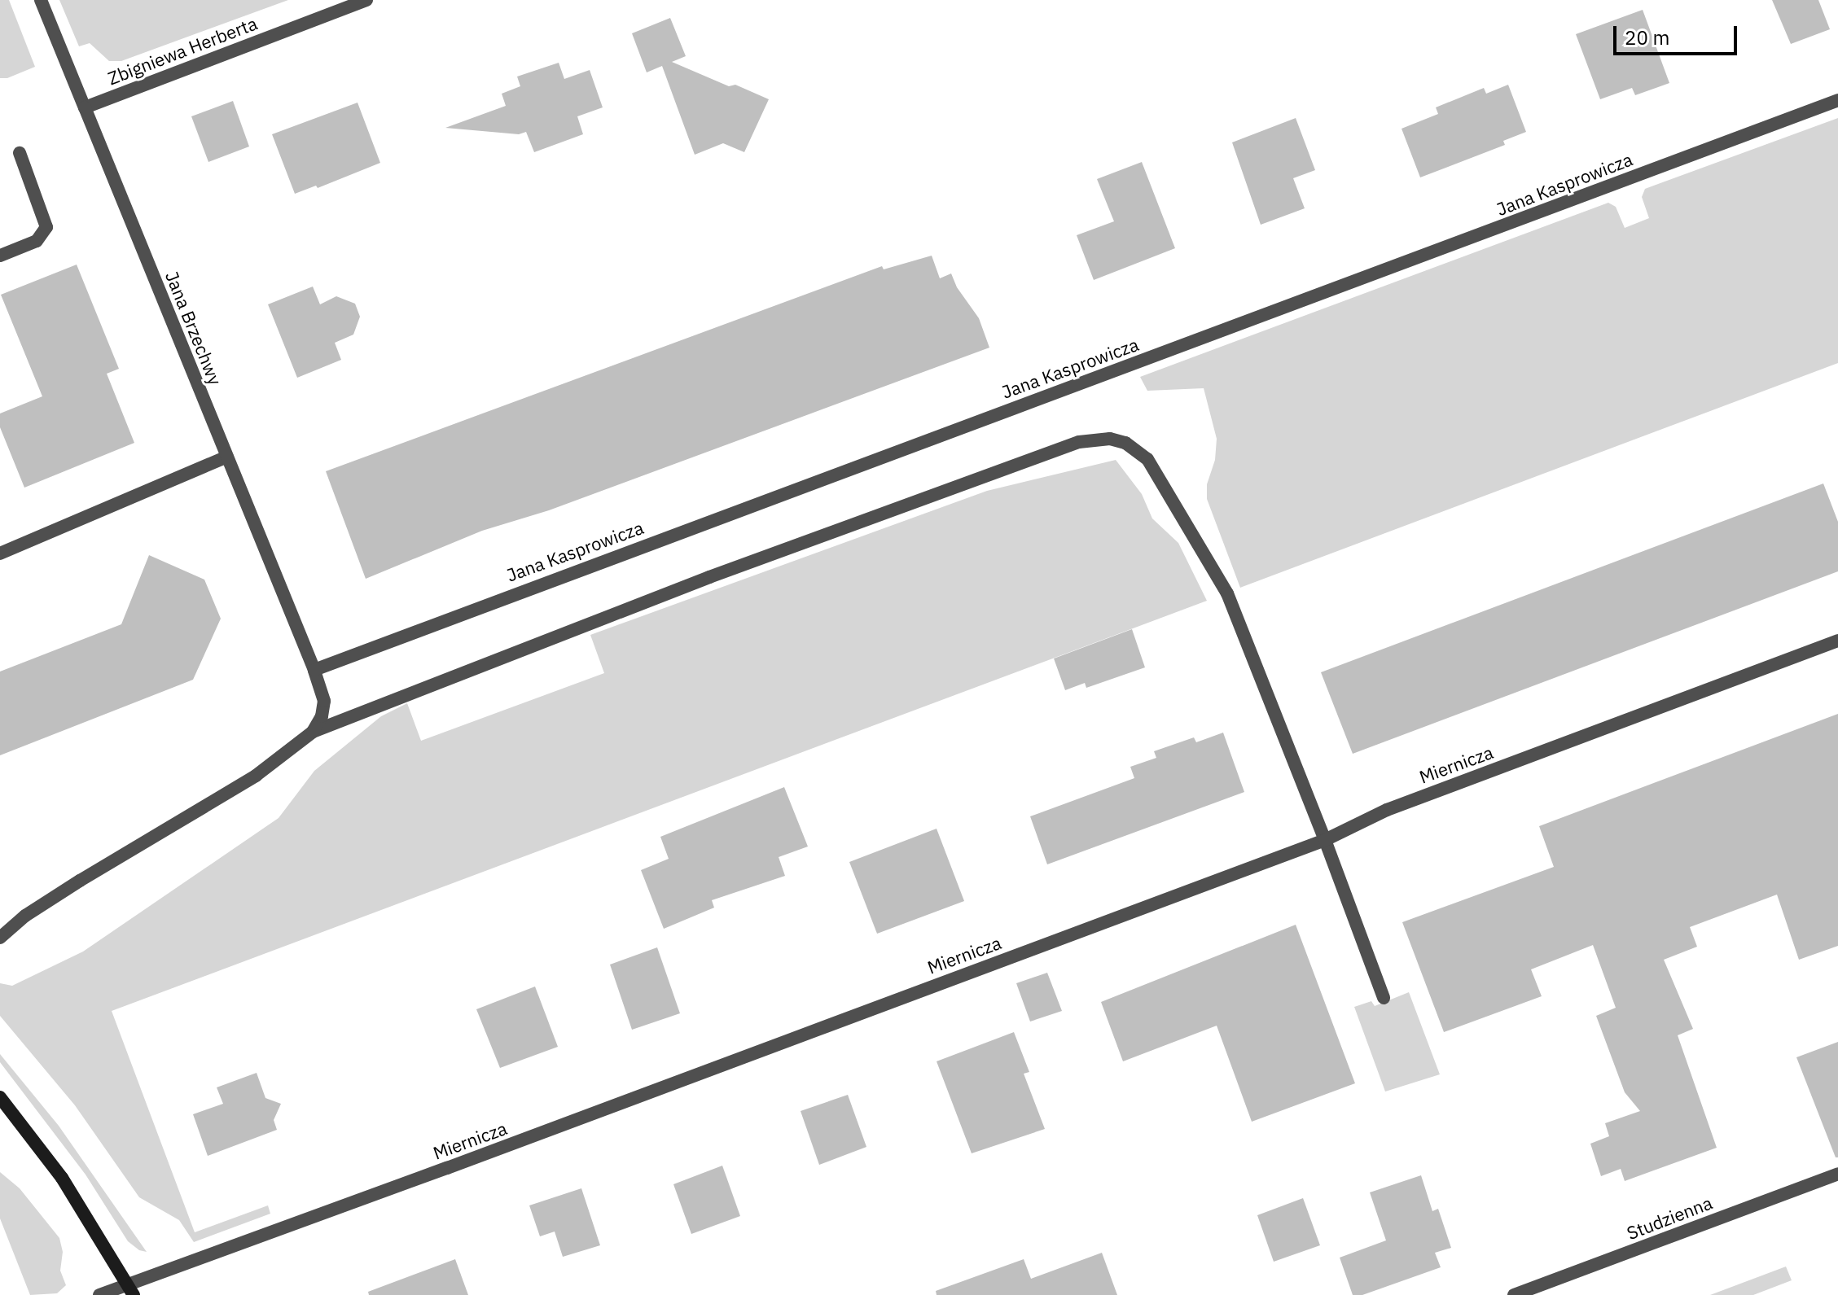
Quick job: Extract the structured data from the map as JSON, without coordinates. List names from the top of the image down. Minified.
{"streets":{"street":["Zbigniewa Herberta","Jana Kasprowicza","Jana Brzechwy","Miernicza","Studzienna"]},"crossings":[["Zbigniewa Herberta","Jana Brzechwy"],["Jana Kasprowicza","Jana Brzechwy"]],"scale_bar":"20 m"}
